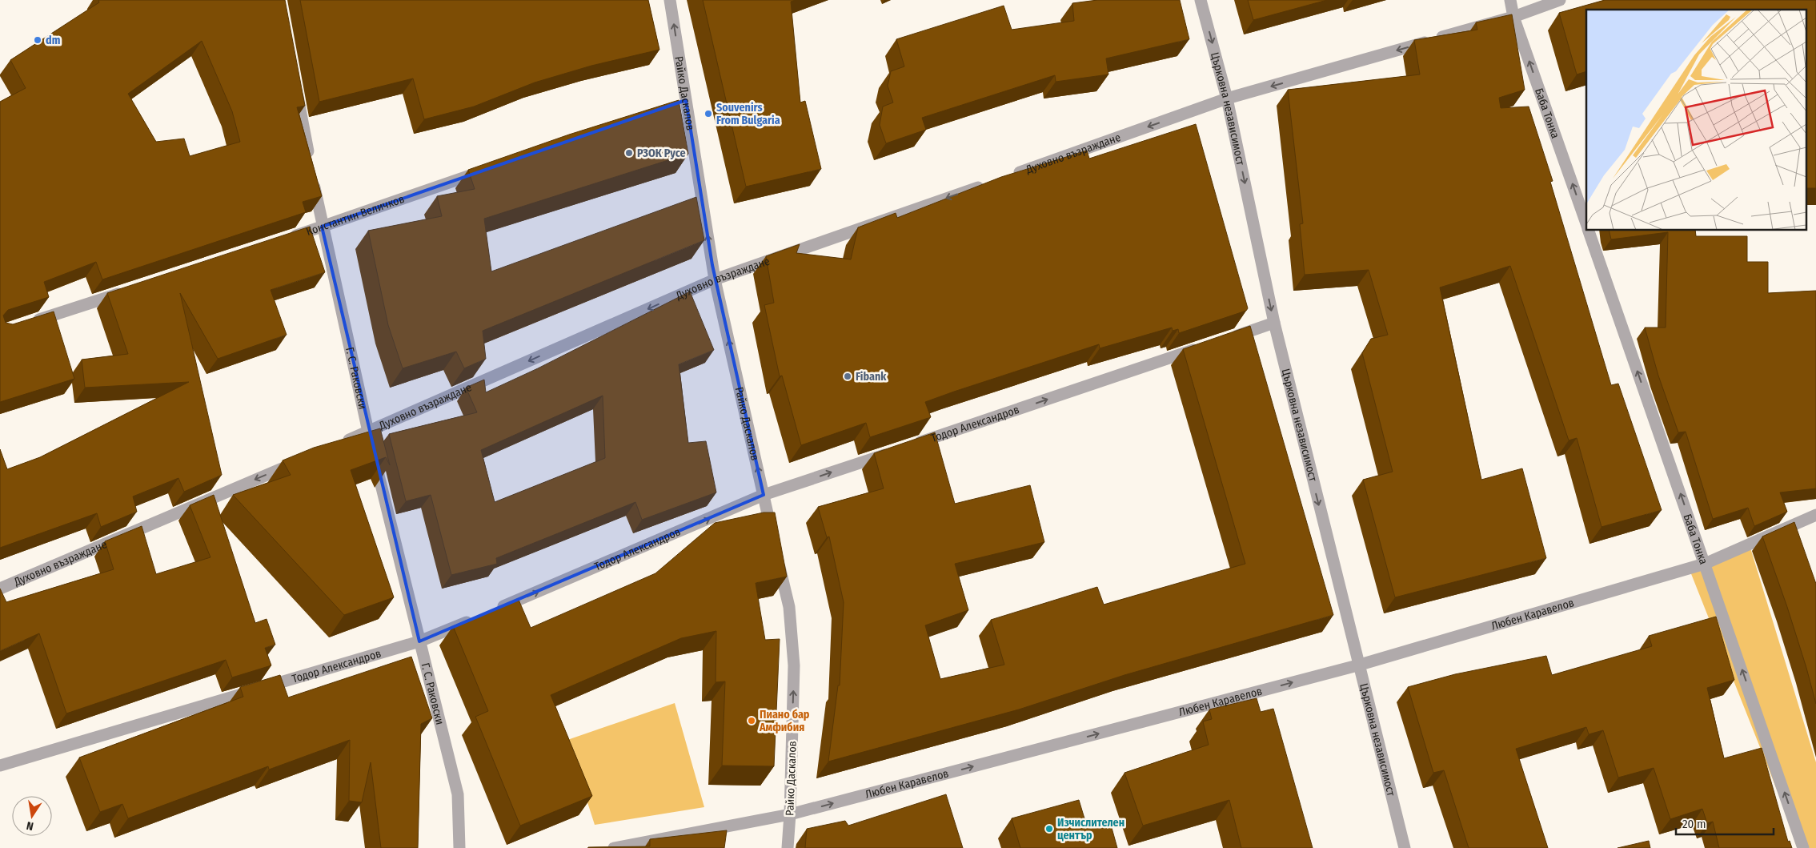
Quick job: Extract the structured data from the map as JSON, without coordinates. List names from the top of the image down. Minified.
{"streets":{"street":["Райко Даскалов","Църковна независимост","Баба Тонка","Духовно възраждане","Константин Величков","Г. С. Раковски","Тодор Александров","Любен Каравелов"]},"crossings":[["Райко Даскалов","Духовно възраждане"],["Райко Даскалов","Тодор Александров"],["Райко Даскалов","Любен Каравелов"],["Църковна независимост","Духовно възраждане"],["Църковна независимост","Любен Каравелов"],["Баба Тонка","Духовно възраждане"],["Баба Тонка","Любен Каравелов"],["Духовно възраждане","Г. С. Раковски"],["Константин Величков","Г. С. Раковски"],["Г. С. Раковски","Тодор Александров"]],"one_way":["Райко Даскалов","Църковна независимост","Баба Тонка","Духовно възраждане","Тодор Александров","Любен Каравелов"],"places":["dm","Souvenirs From Bulgaria","РЗОК Русе","Fibank","Пиано бар Амфибия","Изчислителен център"],"scale_bar":"20 m","north":"bottom"}
